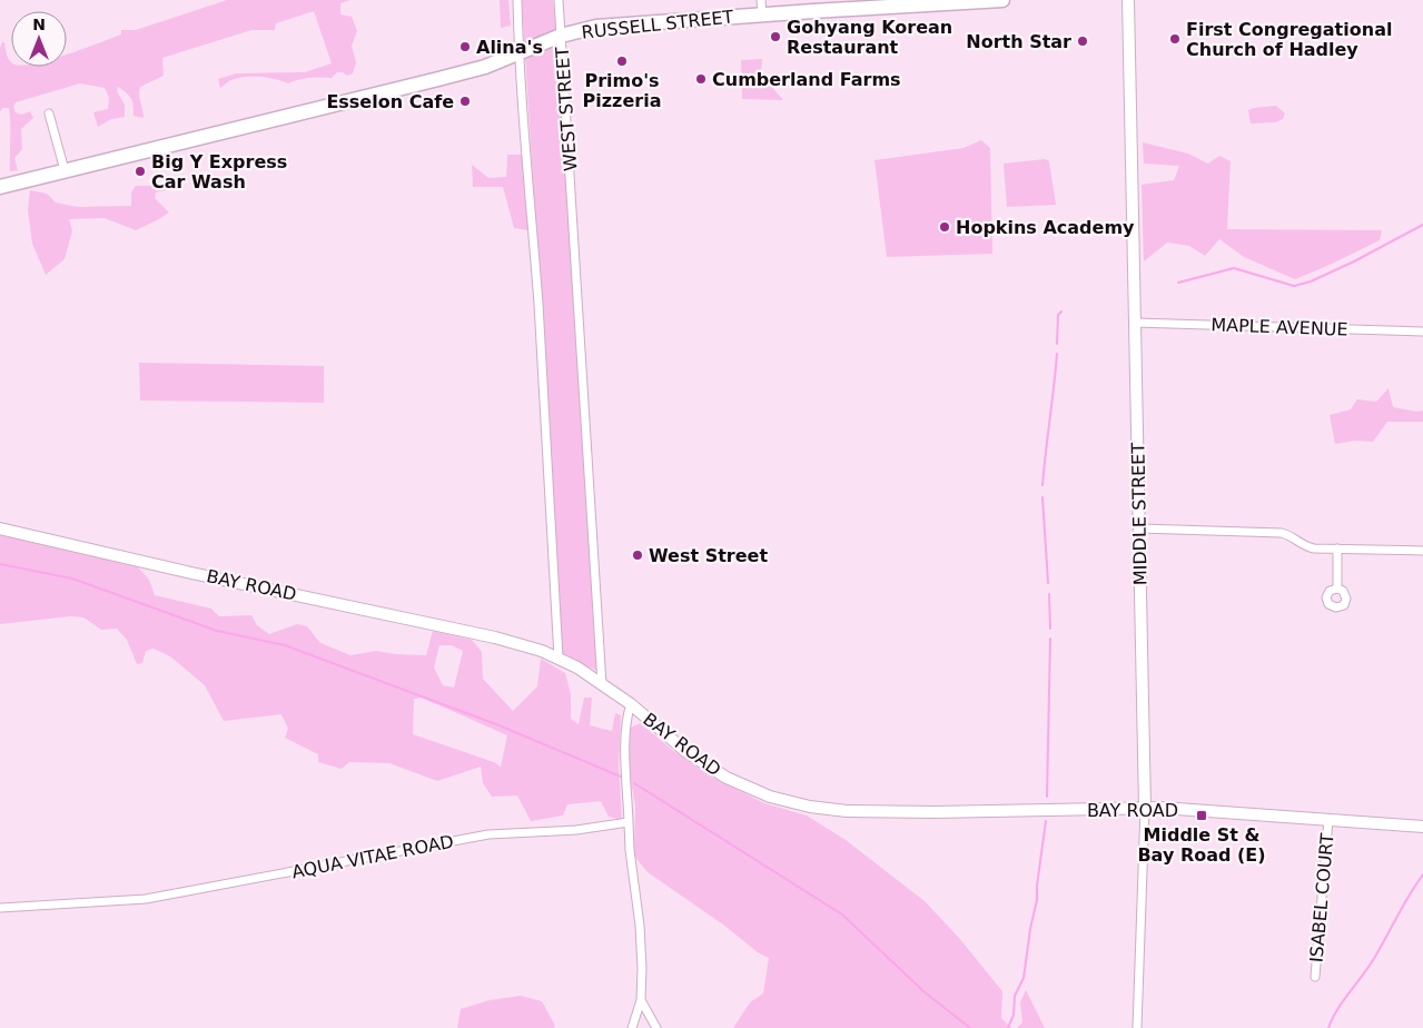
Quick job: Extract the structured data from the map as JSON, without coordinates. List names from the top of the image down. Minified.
{"streets":{"highway":["RUSSELL STREET"],"main road":["MIDDLE STREET","BAY ROAD"],"street":["WEST STREET","MAPLE AVENUE","AQUA VITAE ROAD","ISABEL COURT"]},"crossings":[["RUSSELL STREET","WEST STREET"],["WEST STREET","BAY ROAD"],["MAPLE AVENUE","MIDDLE STREET"],["MIDDLE STREET","BAY ROAD"],["BAY ROAD","ISABEL COURT"]],"places":{"other":["Gohyang Korean Restaurant","First Congregational Church of Hadley","North Star","Alina's","Primo's Pizzeria","Cumberland Farms","Esselon Cafe","Big Y Express Car Wash","Hopkins Academy","West Street"],"transit":["Middle St & Bay Road (E)"]},"north":"top"}
